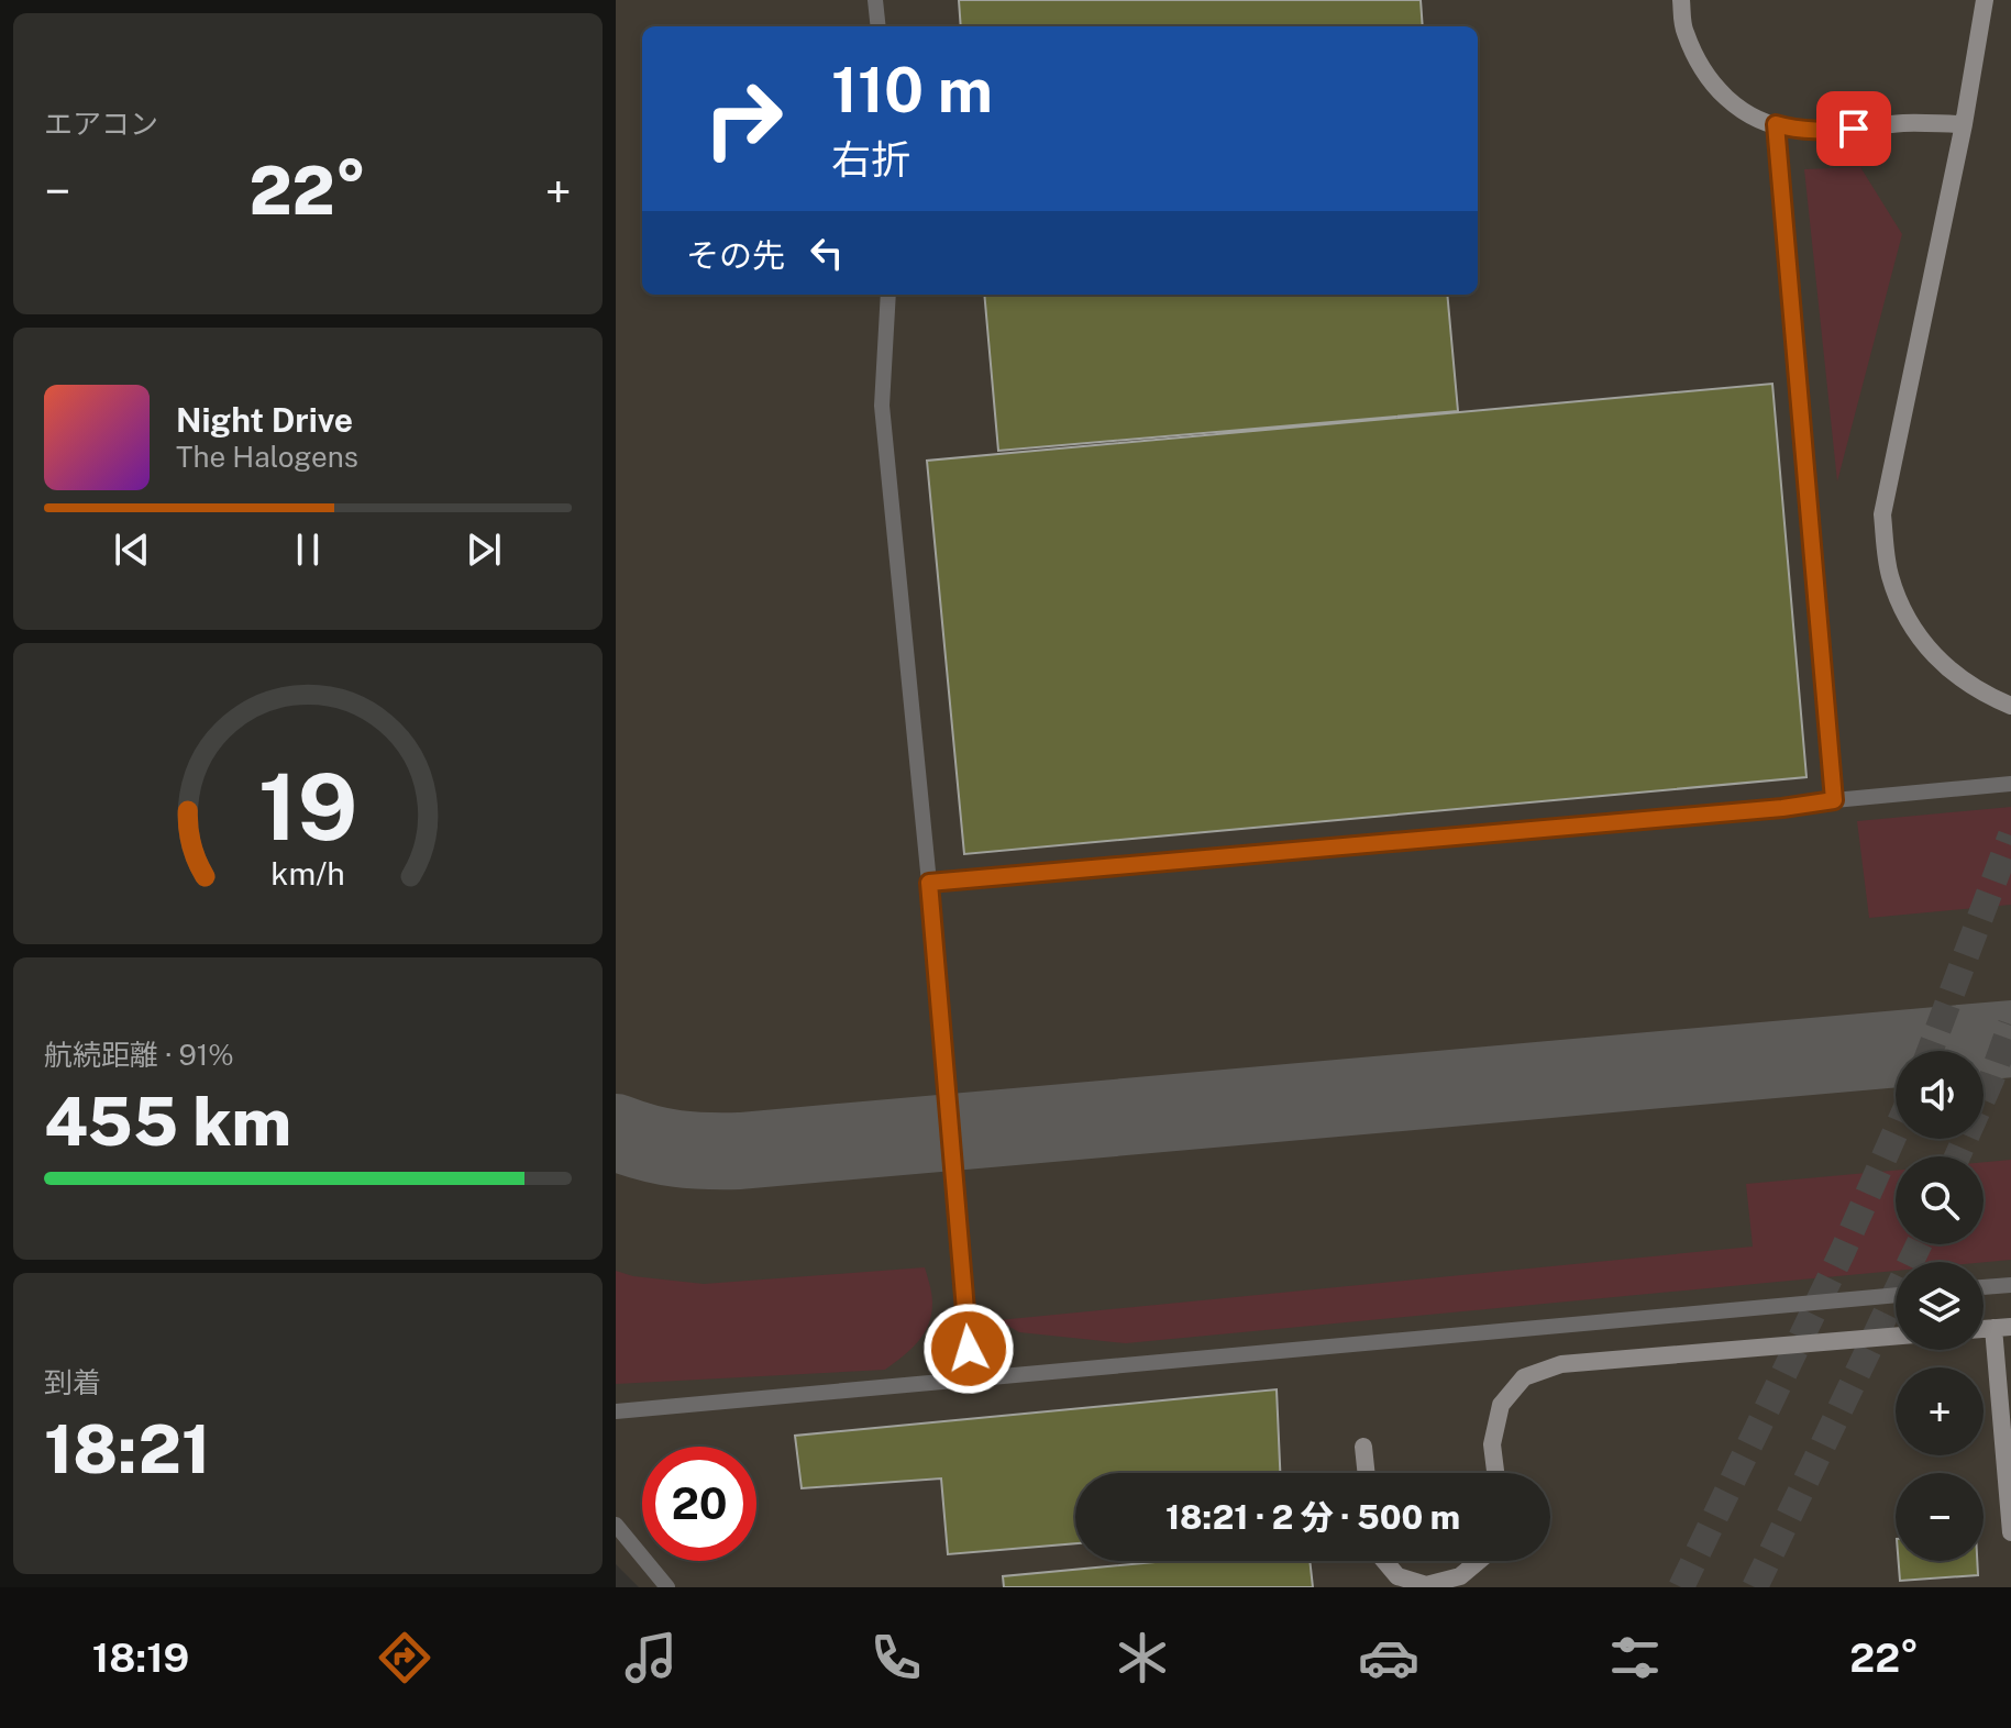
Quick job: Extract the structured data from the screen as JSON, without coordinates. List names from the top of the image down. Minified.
{"page":{"tile":["エアコン",["航続距離 · 91%","455 km"],["到着","18:21"]],"turn":["110 m","右折"],"heat":["−","22°","+"],"then":"その先","song":["Night Drive","The Halogens"],"map_buttons":["+","−"],"limit":"20","trip":"18:21 · 2 分 · 500 m","tabs":["18:19","22°"],"gauge":["19","km/h"]}}
